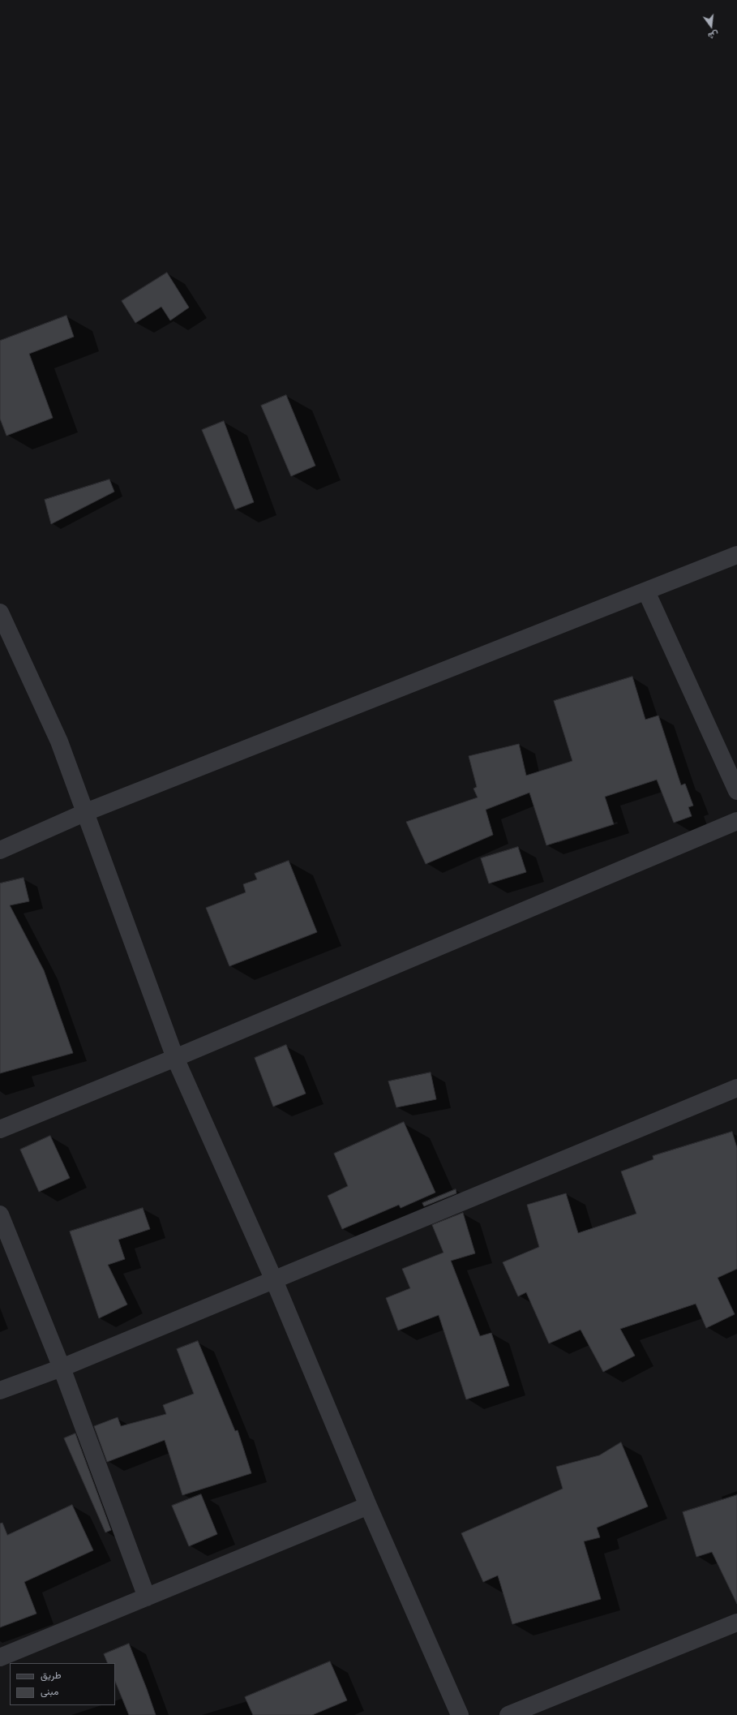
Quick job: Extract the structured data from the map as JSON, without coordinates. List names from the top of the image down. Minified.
{"legend":["طريق","مبنى"],"north":"bottom"}
